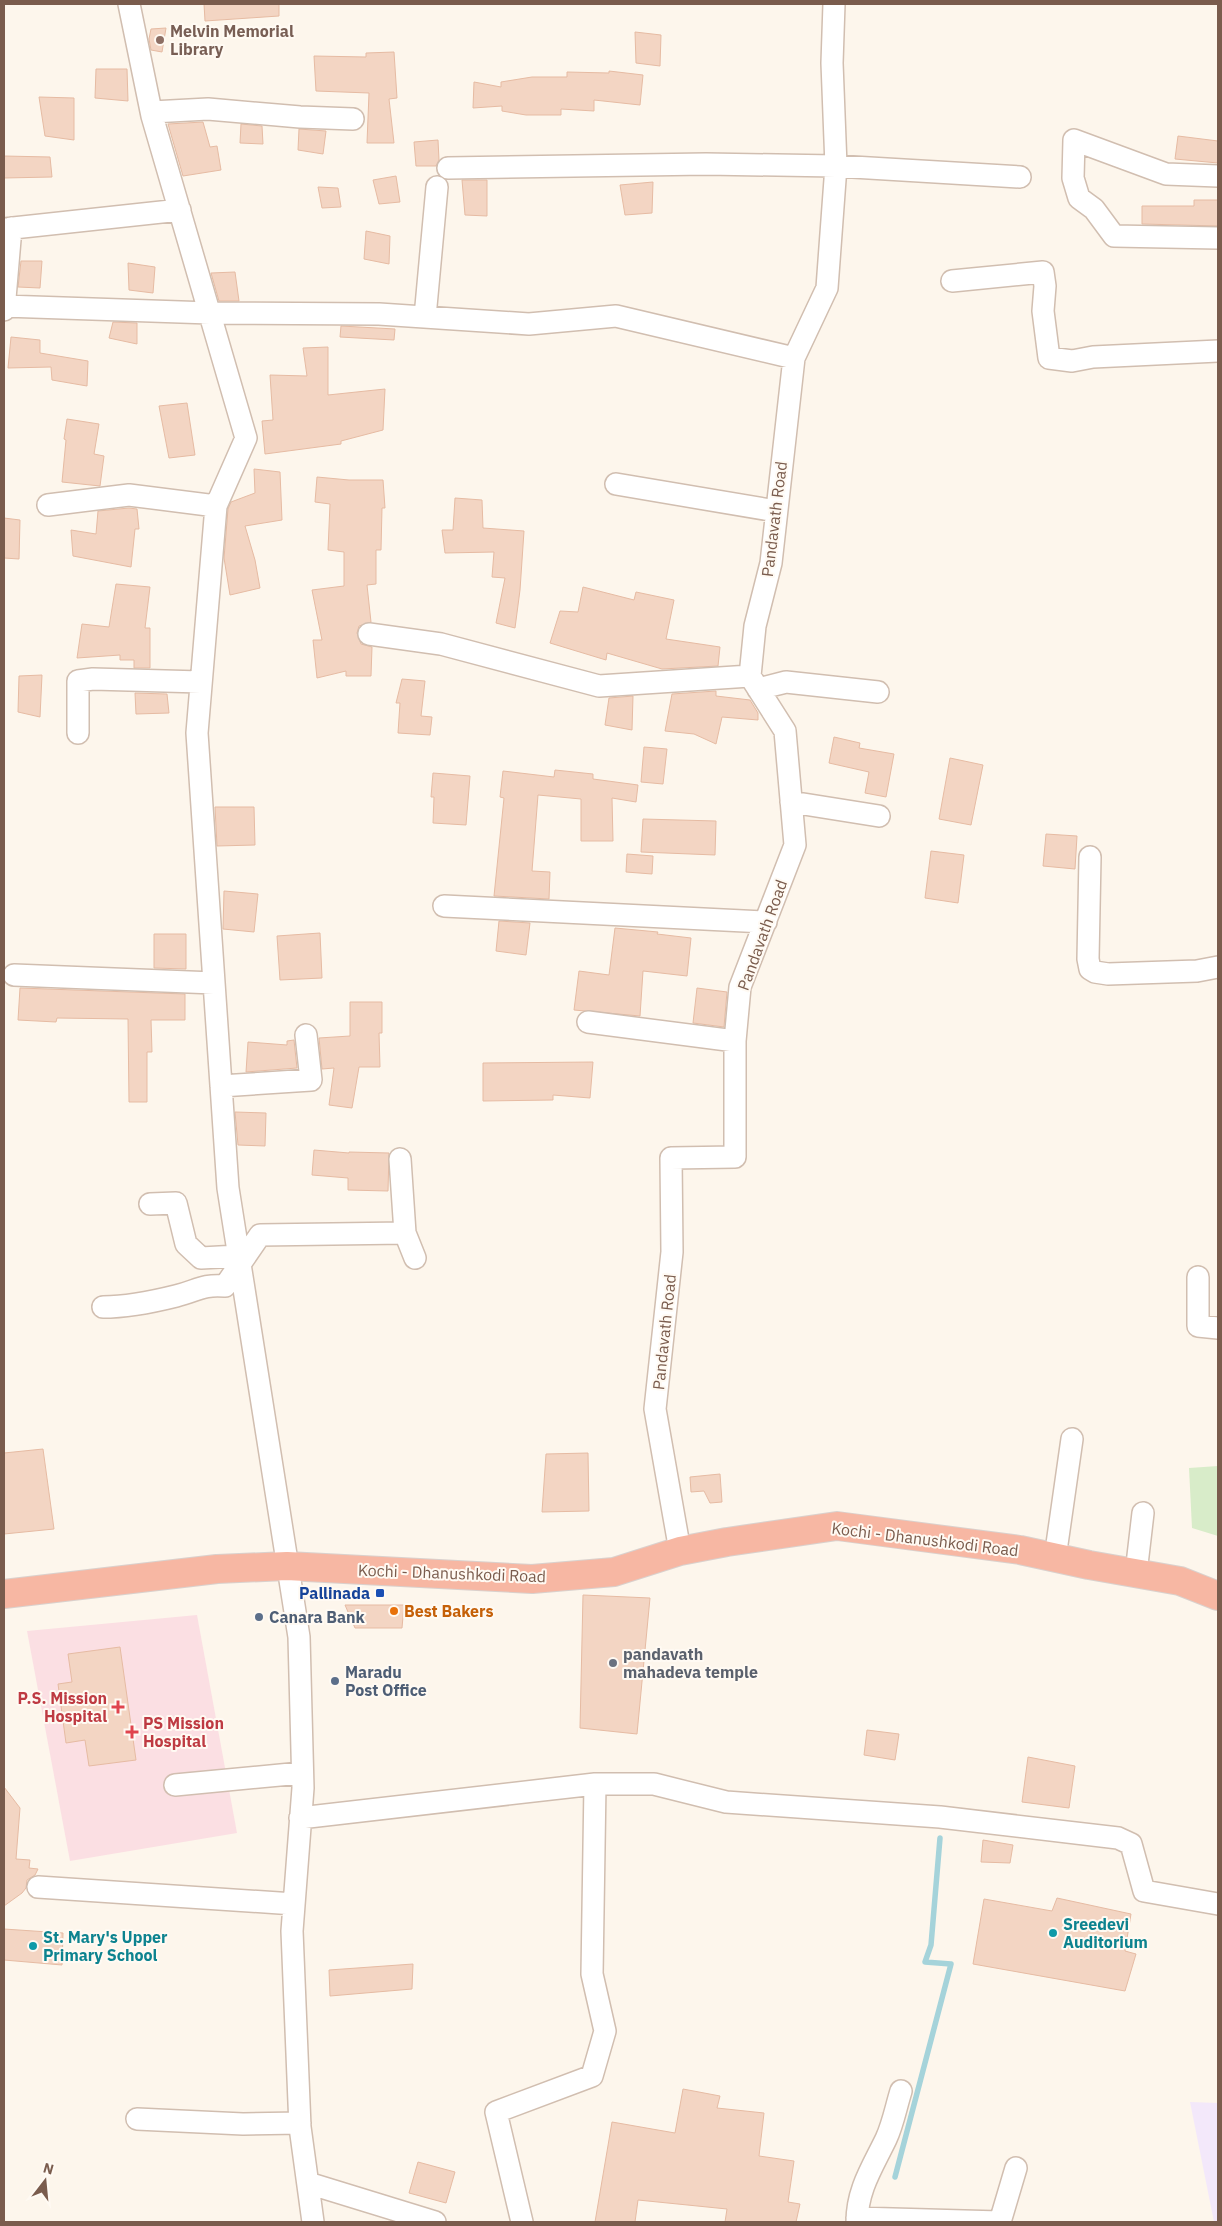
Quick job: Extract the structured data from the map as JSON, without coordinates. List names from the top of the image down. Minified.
{"streets":{"highway":["Kochi - Dhanushkodi Road"],"street":["Pandavath Road"]},"crossings":[["Pandavath Road","Kochi - Dhanushkodi Road"]],"places":{"other":["Melvin Memorial Library","Best Bakers","Canara Bank","pandavath mahadeva temple","Maradu Post Office","Sreedevi Auditorium","St. Mary's Upper Primary School"],"transit":["Pallinada"],"health":["P.S. Mission Hospital","PS Mission Hospital"]},"north":"top"}
